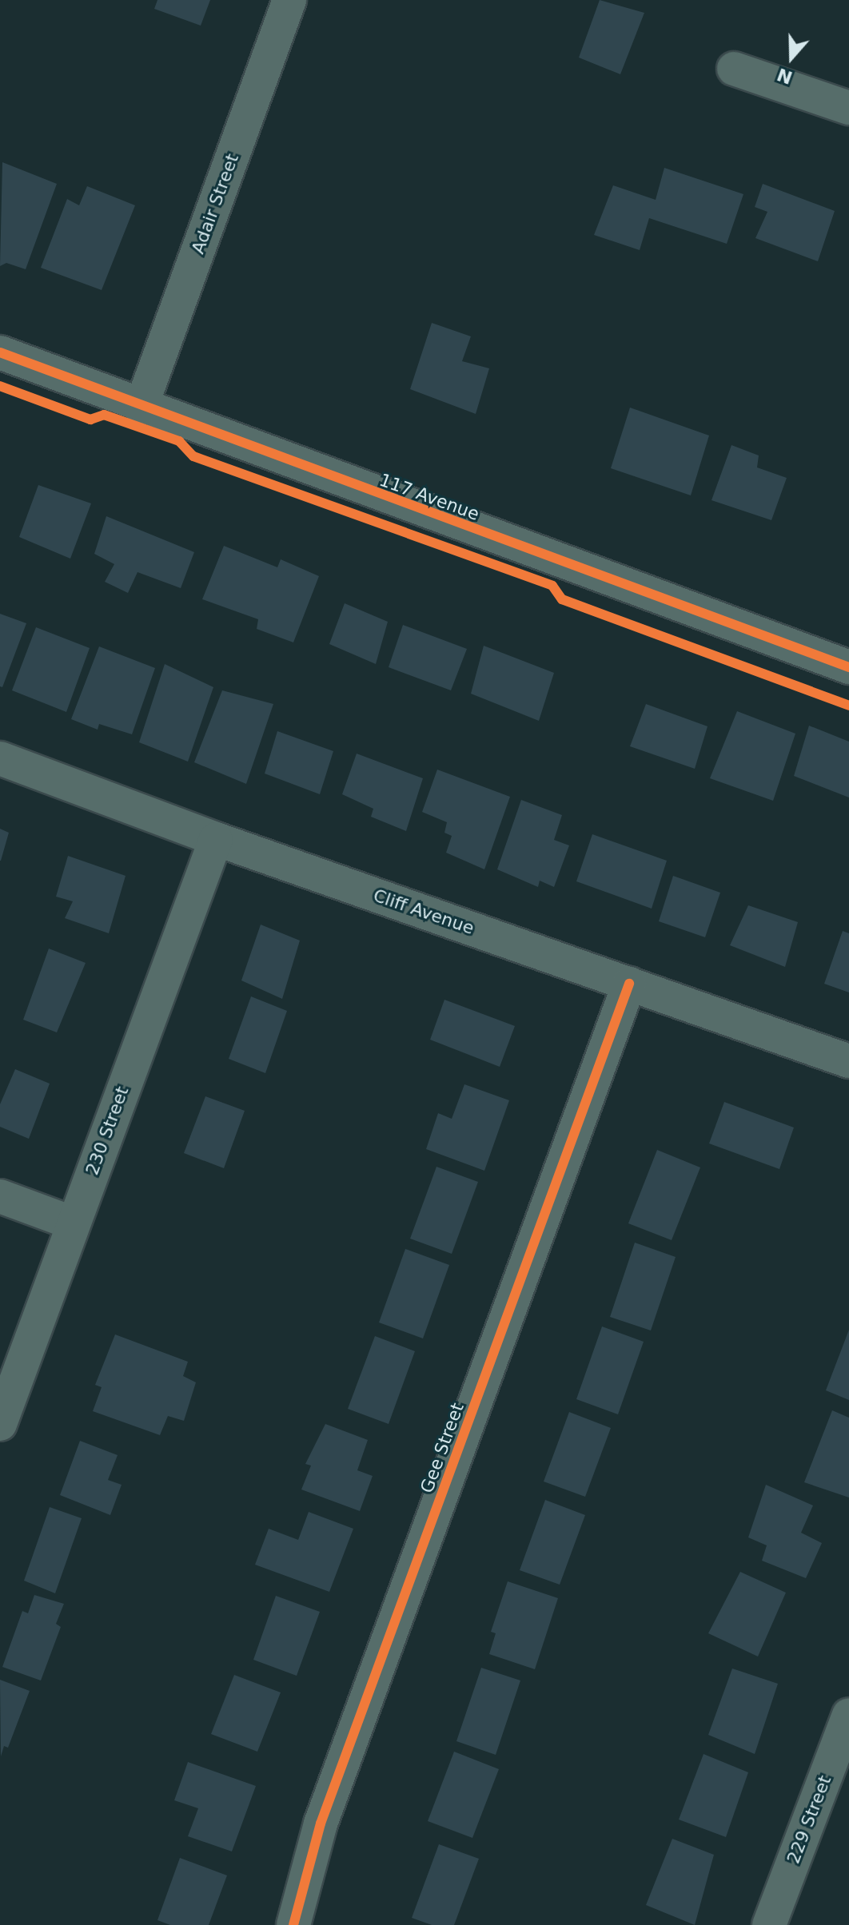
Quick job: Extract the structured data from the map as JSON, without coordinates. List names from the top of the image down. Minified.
{"streets":{"street":["Adair Street","117 Avenue","Cliff Avenue","230 Street","Gee Street","229 Street"]},"crossings":[["Adair Street","117 Avenue"],["Cliff Avenue","230 Street"],["Cliff Avenue","Gee Street"]],"north":"bottom"}
